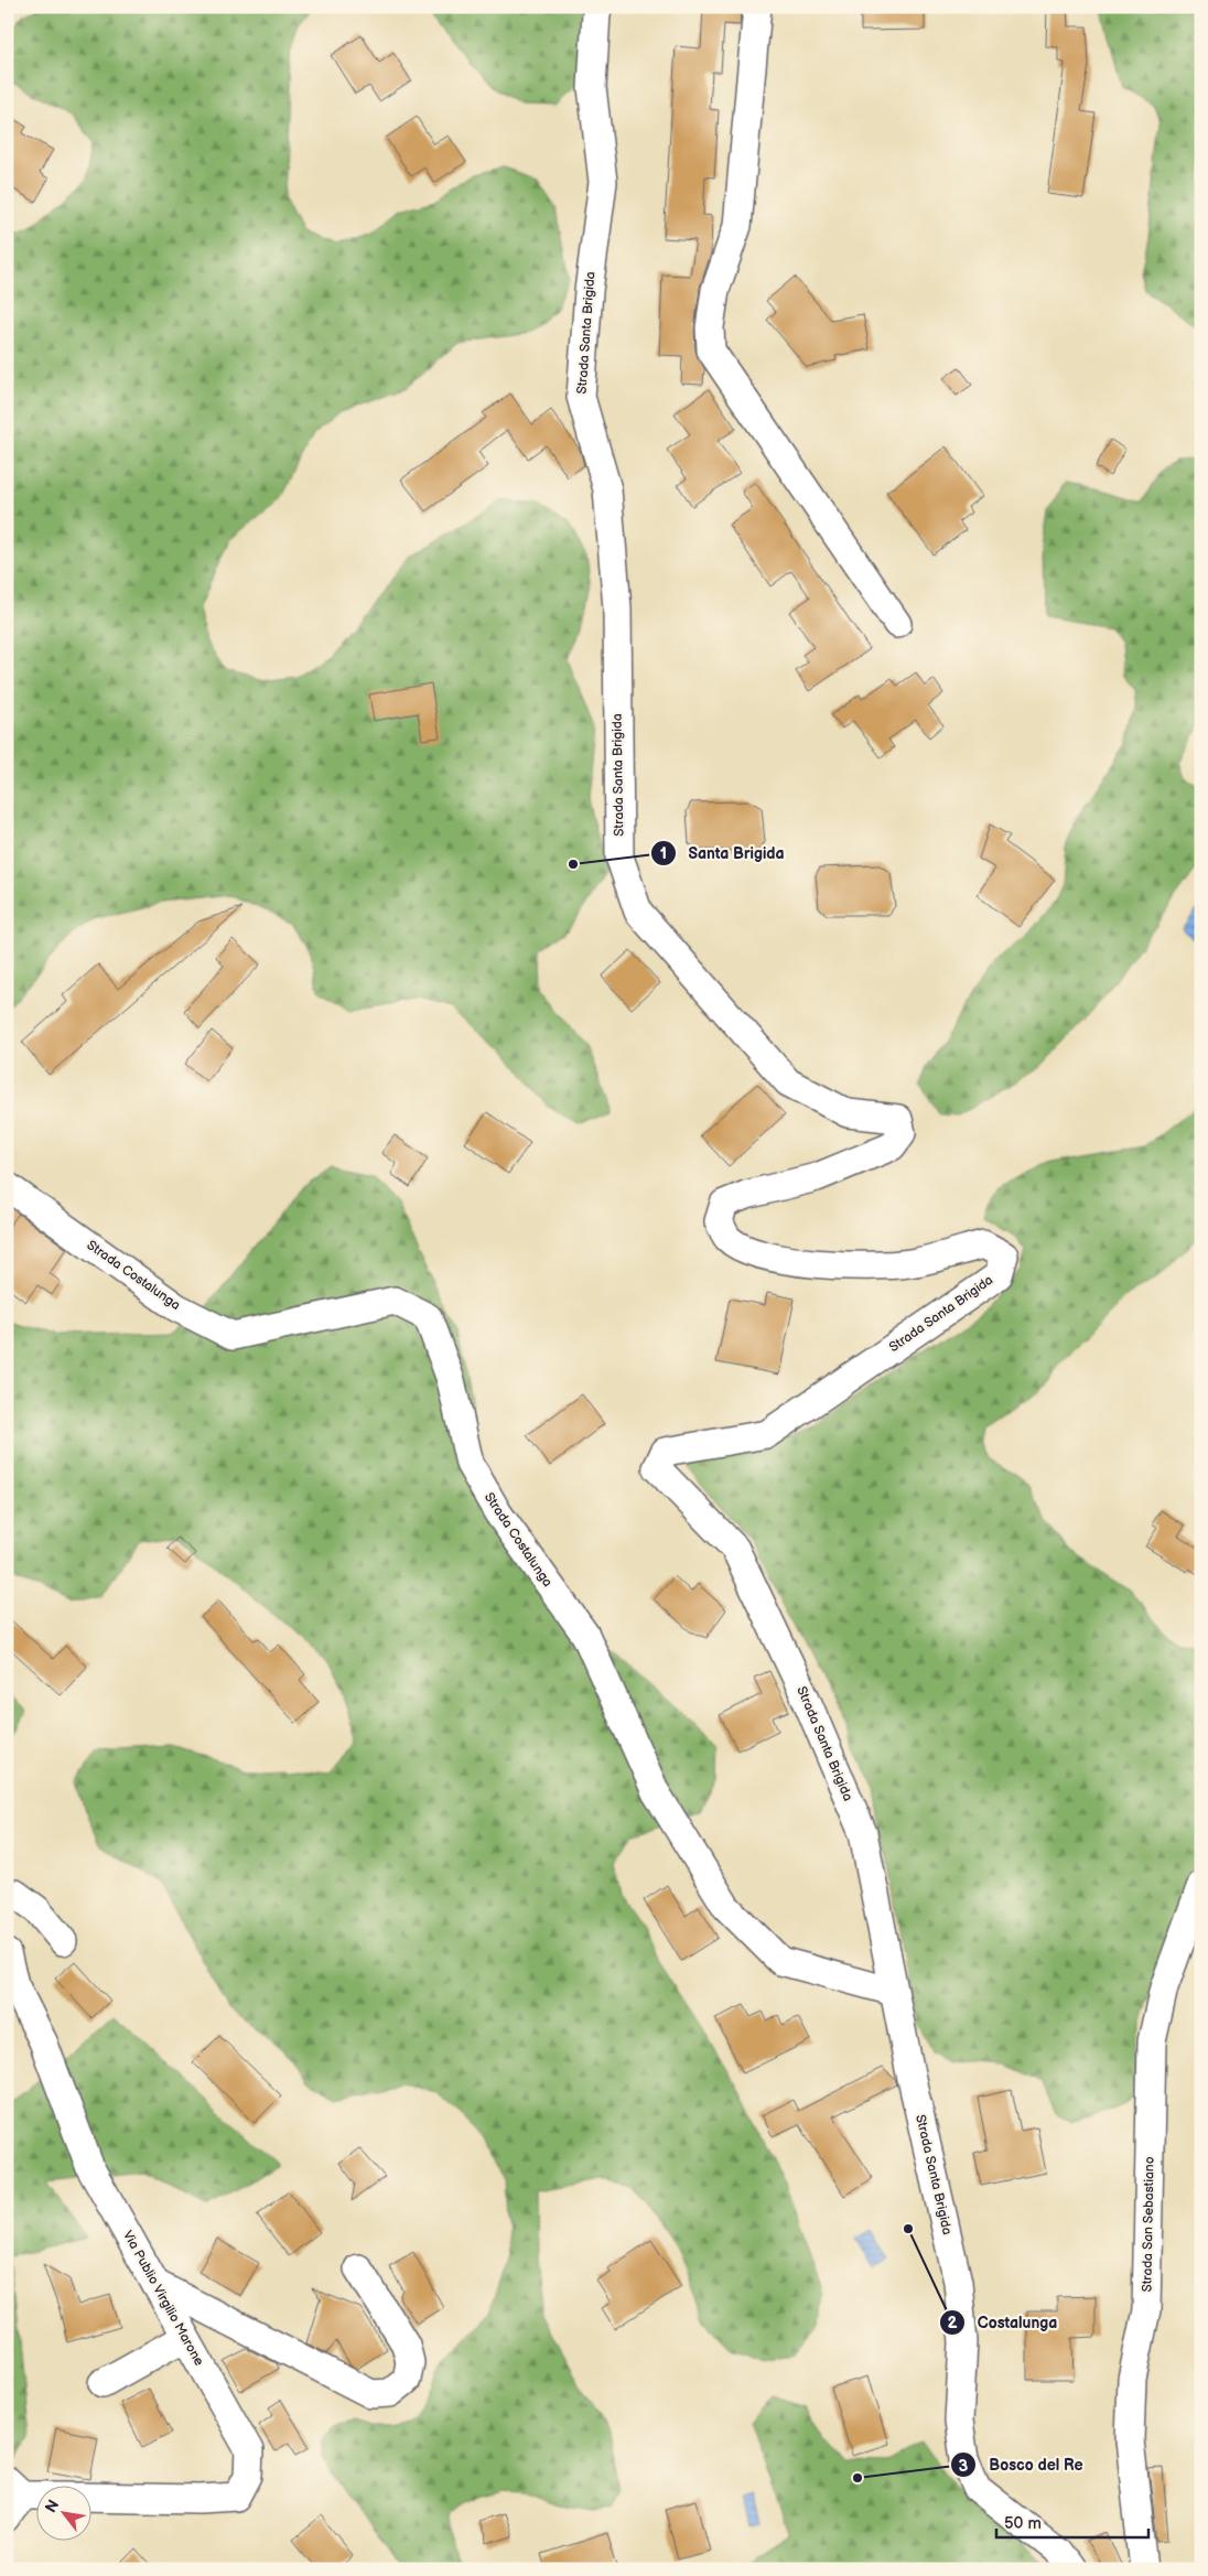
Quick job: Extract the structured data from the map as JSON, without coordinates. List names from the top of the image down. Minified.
{"streets":{"street":["Strada Santa Brigida","Strada Costalunga","Strada San Sebastiano","Via Publio Virgilio Marone"]},"crossings":[["Strada Santa Brigida","Strada Costalunga"]],"places":["Santa Brigida","Costalunga","Bosco del Re"],"scale_bar":"50 m","north":"top left"}
